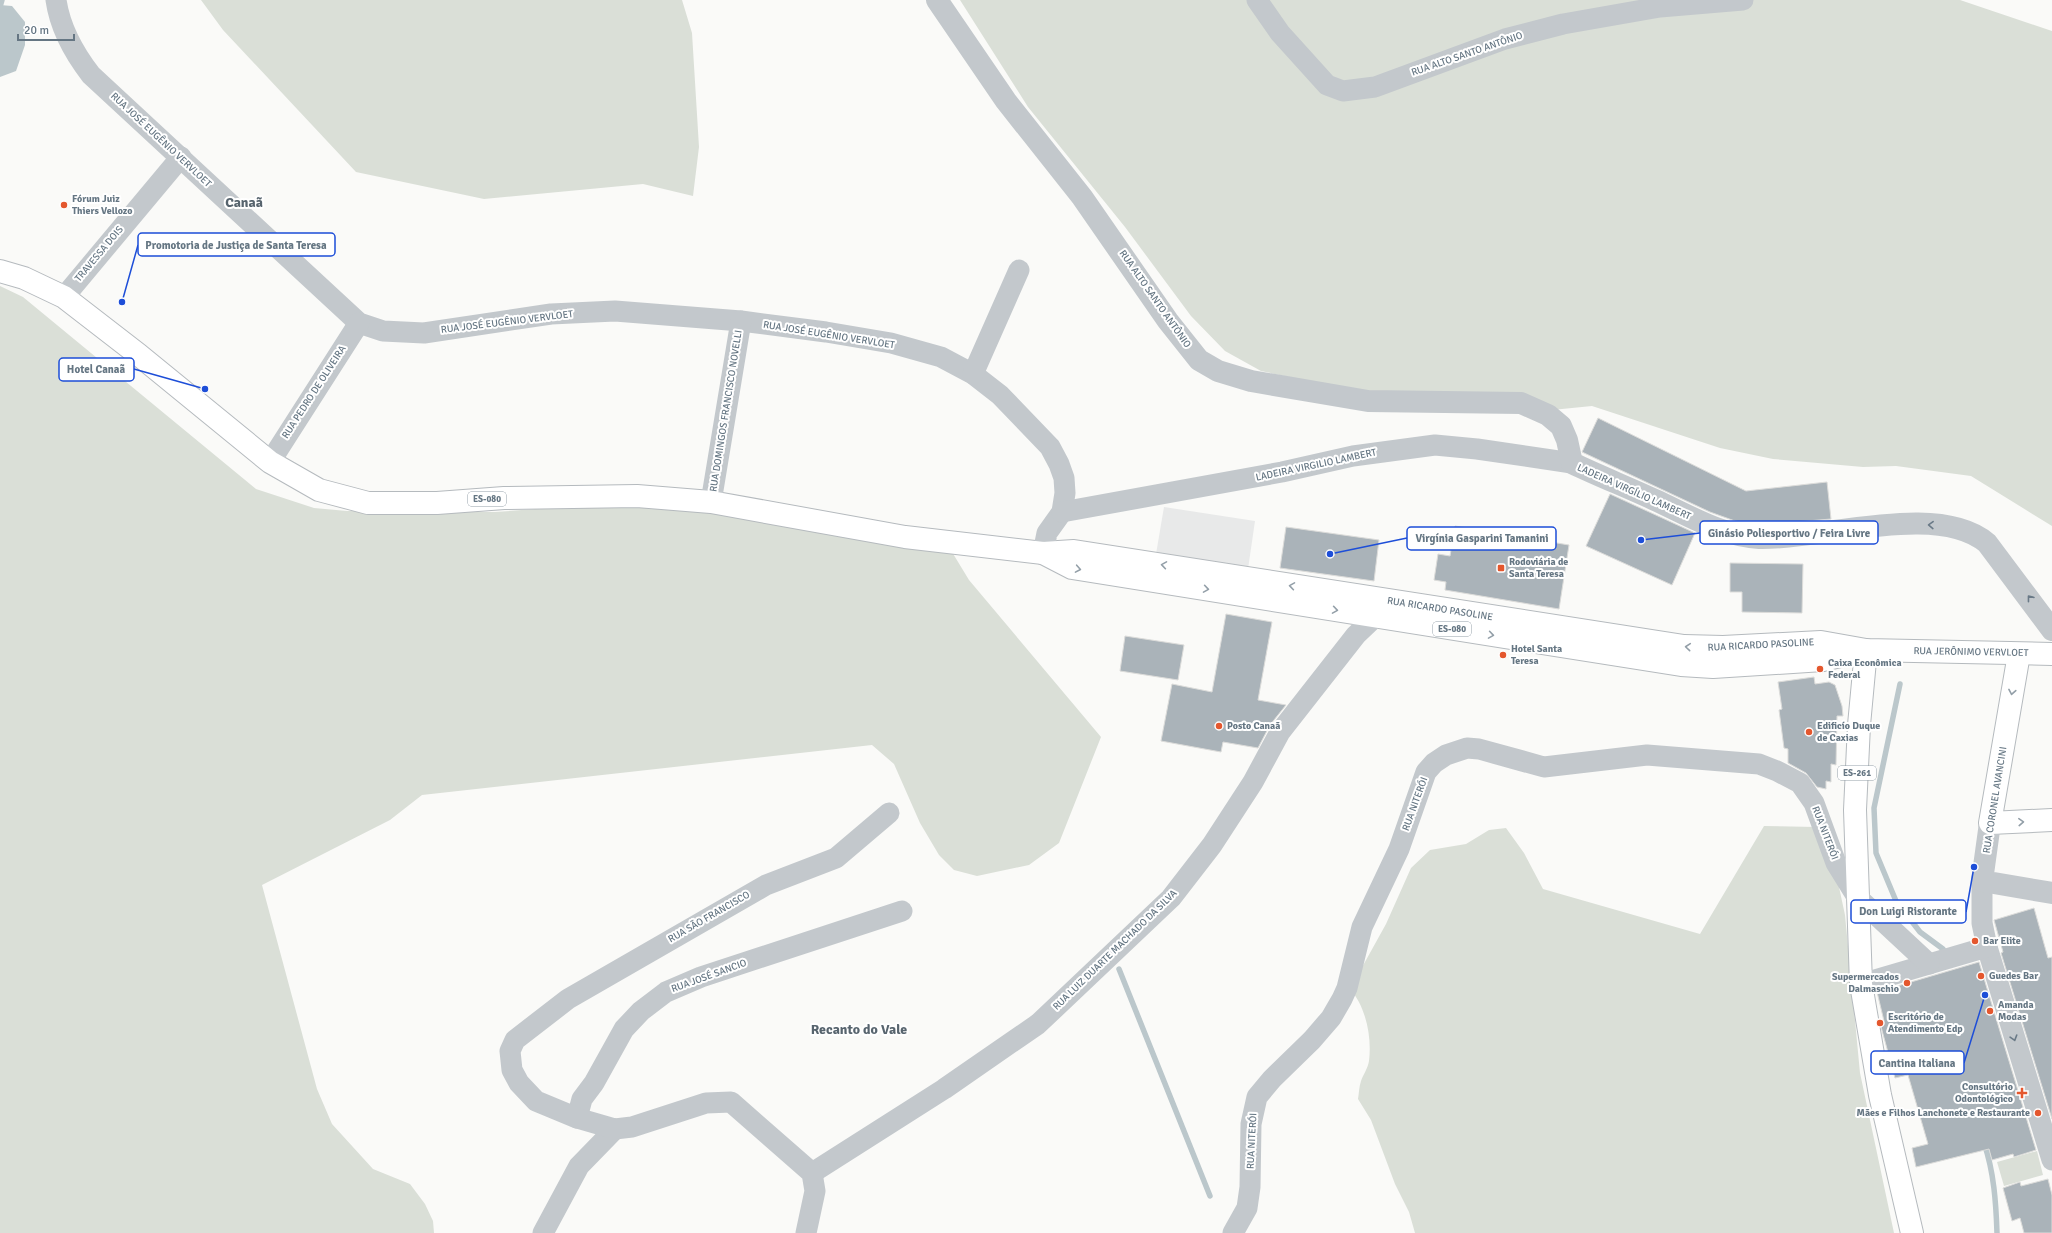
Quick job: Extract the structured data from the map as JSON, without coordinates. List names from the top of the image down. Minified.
{"streets":{"main road":["ES-080","RUA RICARDO PASOLINE","RUA JERÔNIMO VERVLOET","ES-261","RUA CORONEL AVANCINI"],"street":["RUA ALTO SANTO ANTÔNIO","RUA JOSÉ EUGÊNIO VERVLOET","TRAVESSA DOIS","RUA PEDRO DE OLIVEIRA","RUA DOMINGOS FRANCISCO NOVELLI","LADEIRA VIRGILIO LAMBERT","LADEIRA VIRGÍLIO LAMBERT","RUA NITERÓI","RUA SÃO FRANCISCO","RUA LUIZ DUARTE MACHADO DA SILVA","RUA JOSÉ SANCIO"]},"crossings":[["RUA ALTO SANTO ANTÔNIO","LADEIRA VIRGILIO LAMBERT"],["RUA ALTO SANTO ANTÔNIO","LADEIRA VIRGÍLIO LAMBERT"],["RUA JOSÉ EUGÊNIO VERVLOET","TRAVESSA DOIS"],["RUA JOSÉ EUGÊNIO VERVLOET","RUA PEDRO DE OLIVEIRA"],["RUA JOSÉ EUGÊNIO VERVLOET","RUA DOMINGOS FRANCISCO NOVELLI"],["RUA JOSÉ EUGÊNIO VERVLOET","LADEIRA VIRGILIO LAMBERT"],["RUA JOSÉ EUGÊNIO VERVLOET","ES-080"],["RUA JOSÉ EUGÊNIO VERVLOET","RUA RICARDO PASOLINE"],["TRAVESSA DOIS","ES-080"],["RUA PEDRO DE OLIVEIRA","ES-080"],["RUA DOMINGOS FRANCISCO NOVELLI","ES-080"],["LADEIRA VIRGILIO LAMBERT","LADEIRA VIRGÍLIO LAMBERT"],["ES-080","RUA RICARDO PASOLINE"],["RUA RICARDO PASOLINE","RUA JERÔNIMO VERVLOET"],["RUA RICARDO PASOLINE","ES-261"],["RUA RICARDO PASOLINE","RUA LUIZ DUARTE MACHADO DA SILVA"],["RUA JERÔNIMO VERVLOET","ES-261"],["RUA JERÔNIMO VERVLOET","RUA CORONEL AVANCINI"],["ES-261","RUA NITERÓI"],["RUA SÃO FRANCISCO","RUA JOSÉ SANCIO"]],"one_way":["LADEIRA VIRGÍLIO LAMBERT"],"districts":["Canaã","Recanto do Vale"],"places":{"other":["Fórum Juiz Thiers Vellozo","Promotoria de Justiça de Santa Teresa","Hotel Canaã","Ginásio Poliesportivo / Feira Livre","Virgínia Gasparini Tamanini","Hotel Santa Teresa","Caixa Econômica Federal","Posto Canaã","Edificío Duque de Caxias","Don Luigi Ristorante","Bar Elite","Guedes Bar","Supermercados Dalmaschio","Cantina Italiana","Amanda Modas","Escritório de Atendimento Edp","Mães e Filhos Lanchonete e Restaurante"],"transit":["Rodoviária de Santa Teresa"],"health":["Consultório Odontológico"]},"scale_bar":"20 m"}
